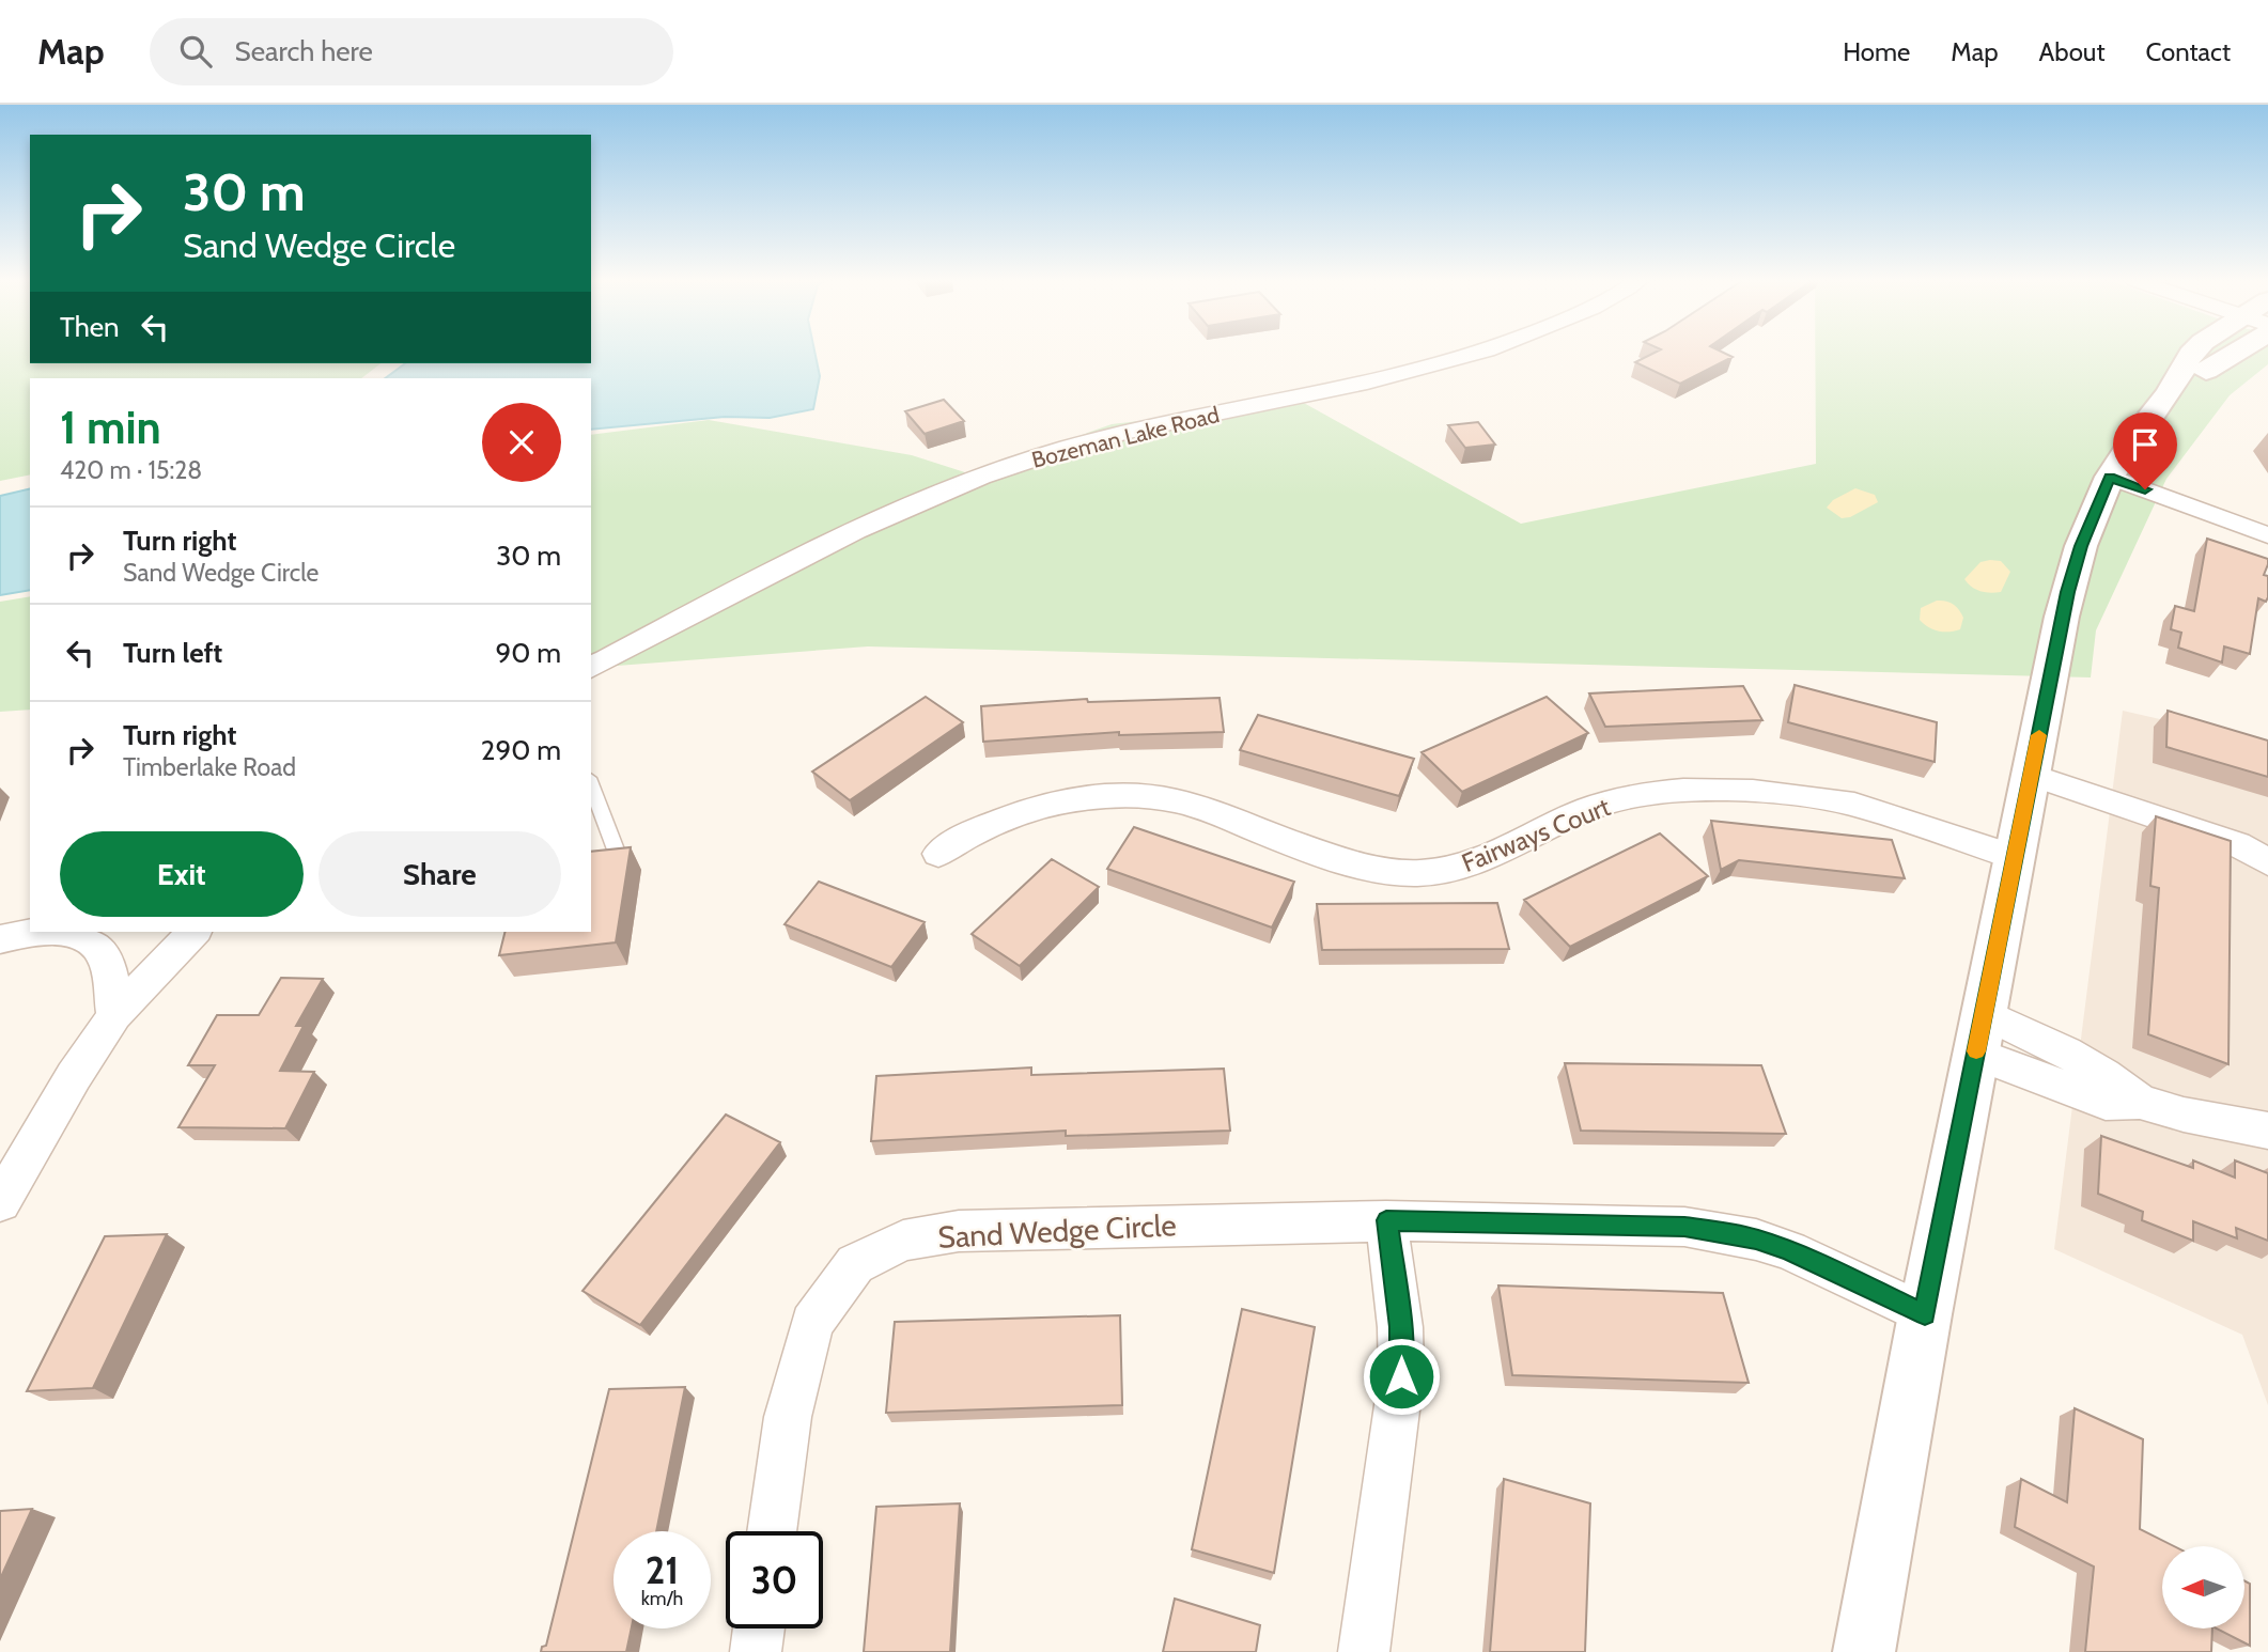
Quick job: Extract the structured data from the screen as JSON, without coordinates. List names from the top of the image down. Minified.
{"streets":{"street":["Bozeman Lake Road","Fairways Court","Sand Wedge Circle"]},"north":"left","page":{"header":"Map","search":"Search here","nav":["Home","Map","About","Contact"],"turn":["30 m","Sand Wedge Circle"],"then":"Then","heading":["1 min","420 m · 15:28"],"list":[{"name":"Turn right","note":"Sand Wedge Circle","value":"30 m"},{"name":"Turn left","value":"90 m"},{"name":"Turn right","note":"Timberlake Road","value":"290 m"}],"buttons":["Exit","Share"],"speed":"21 km/h","limit":"30"}}
